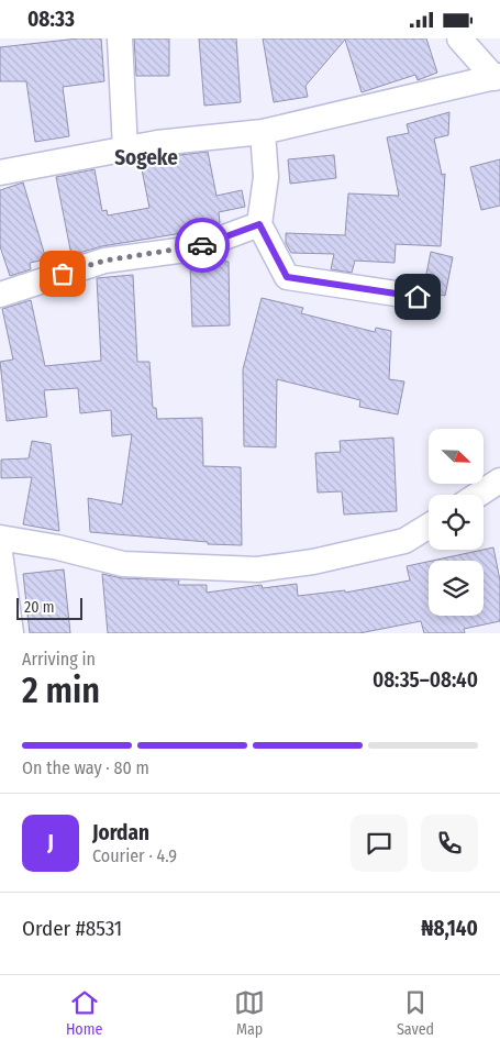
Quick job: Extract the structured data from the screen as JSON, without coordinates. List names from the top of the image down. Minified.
{"districts":["Sogeke"],"scale_bar":"20 m","north":"bottom right","page":{"status":"08:33","scale":"20 m","heading":["2 min","Arriving in","08:35–08:40"],"panel":["Jordan","Courier · 4.9","Order #8531","₦8,140"],"bar":"On the way · 80 m","round":"J","tabs":["Home","Map","Saved"]}}
